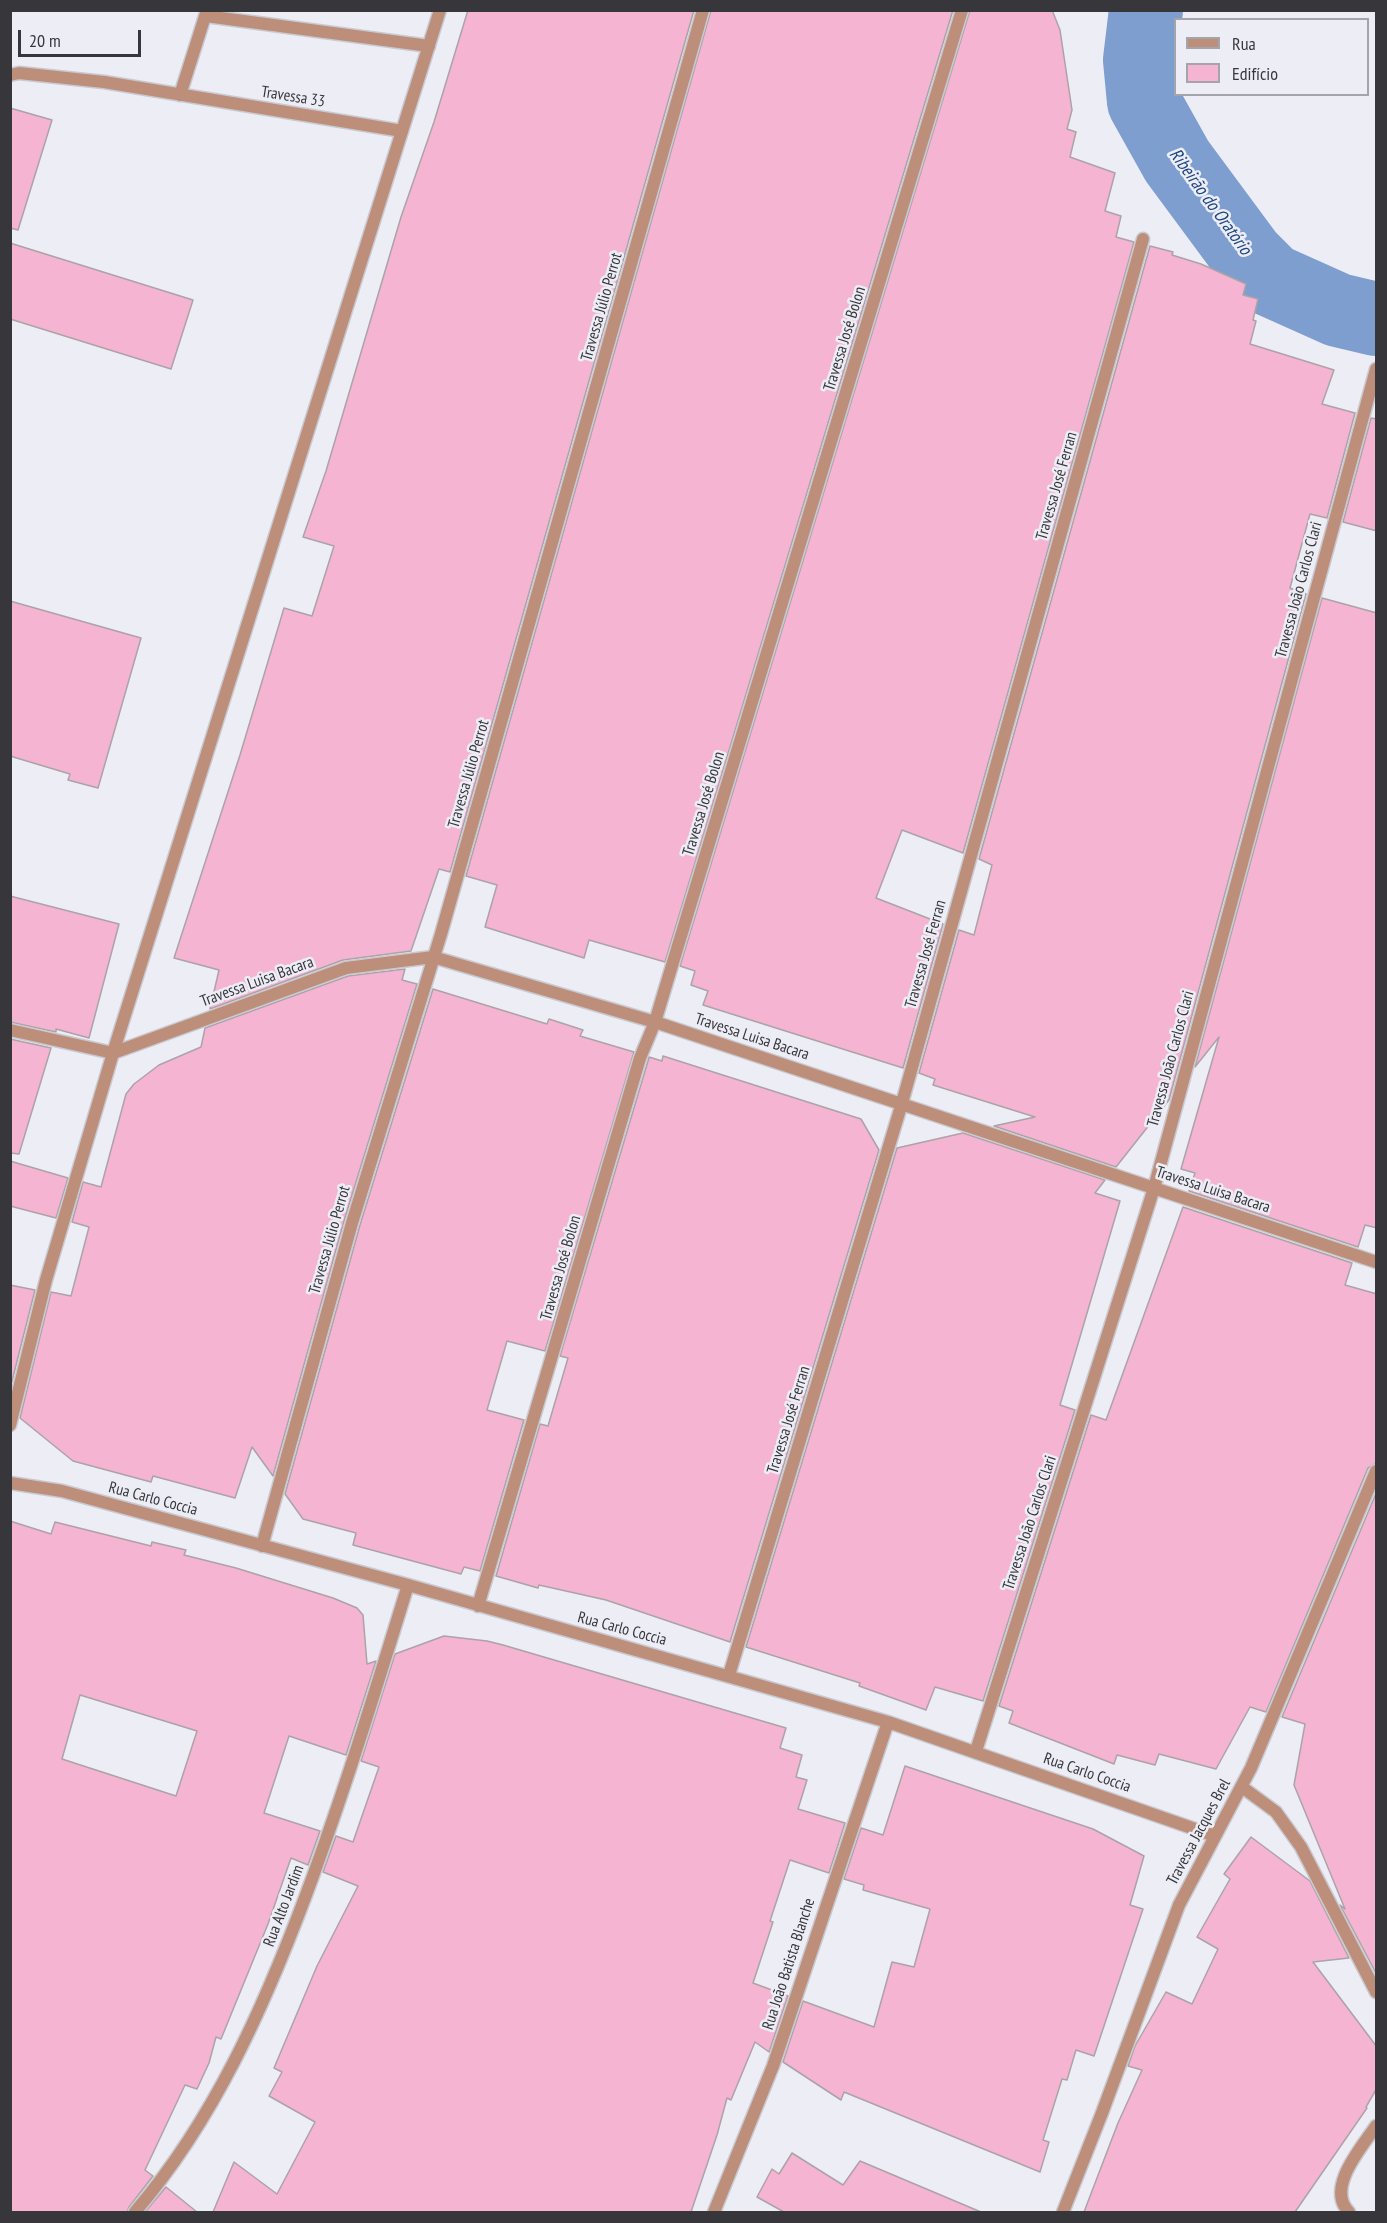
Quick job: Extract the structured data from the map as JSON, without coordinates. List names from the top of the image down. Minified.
{"streets":{"street":["Travessa 33","Travessa Júlio Perrot","Travessa José Bolon","Travessa José Ferran","Travessa João Carlos Clari","Travessa Luisa Bacara","Rua Carlo Coccia","Travessa Jacques Brel","Rua Alto Jardim","Rua João Batista Blanche"]},"crossings":[["Travessa Júlio Perrot","Travessa Luisa Bacara"],["Travessa Júlio Perrot","Rua Carlo Coccia"],["Travessa José Bolon","Travessa Luisa Bacara"],["Travessa José Bolon","Rua Carlo Coccia"],["Travessa José Ferran","Travessa Luisa Bacara"],["Travessa José Ferran","Rua Carlo Coccia"],["Travessa João Carlos Clari","Travessa Luisa Bacara"],["Travessa João Carlos Clari","Rua Carlo Coccia"],["Rua Carlo Coccia","Travessa Jacques Brel"],["Rua Carlo Coccia","Rua Alto Jardim"],["Rua Carlo Coccia","Rua João Batista Blanche"]],"water":["Ribeirão do Oratório"],"legend":["Rua","Edifício"],"scale_bar":"20 m"}
